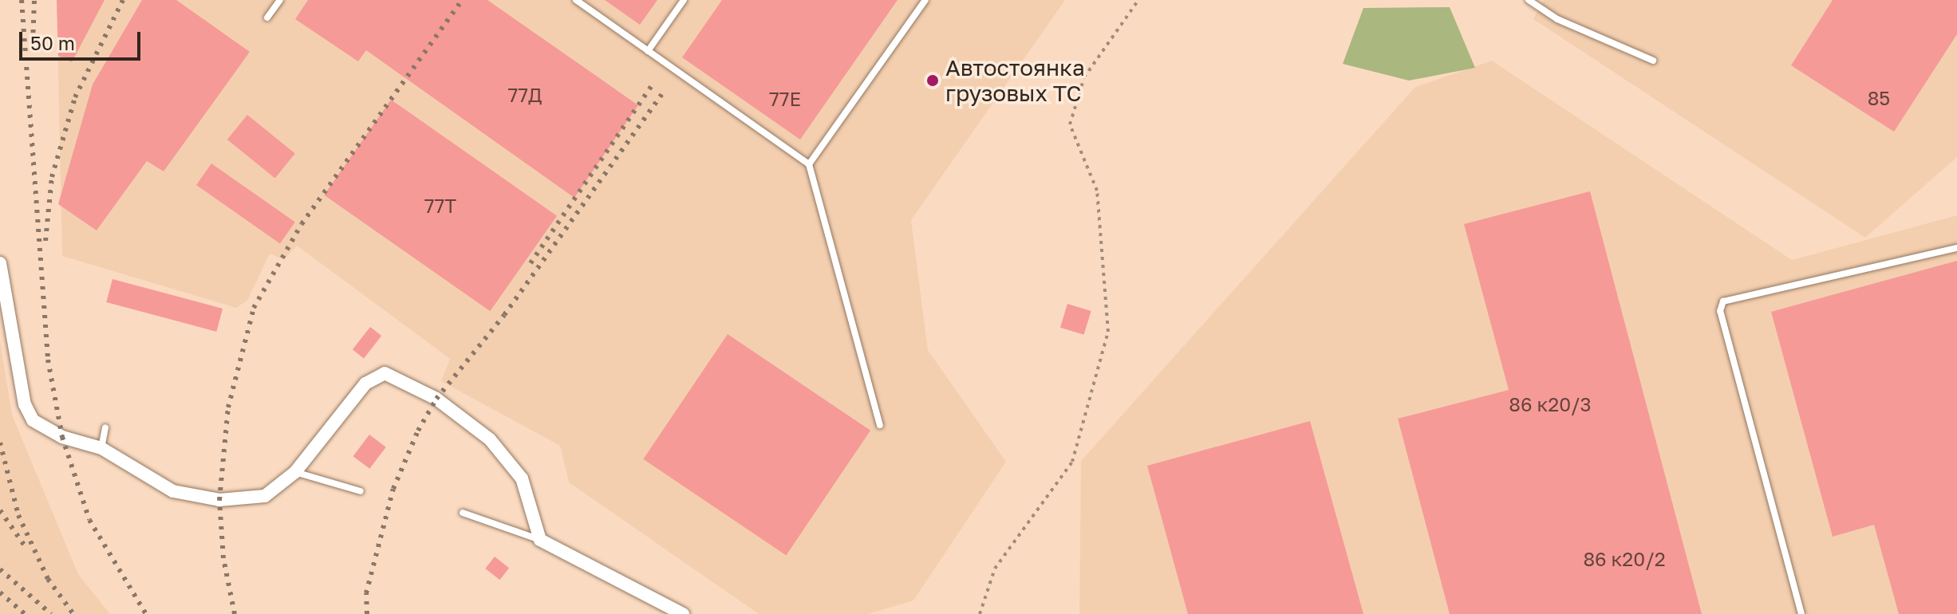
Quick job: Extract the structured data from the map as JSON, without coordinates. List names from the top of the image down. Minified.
{"places":["Автостоянка грузовых ТС"],"house_numbers":["77Д","85","77Е","77Т","86 к20/3","86 к20/2"],"scale_bar":"50 m"}
